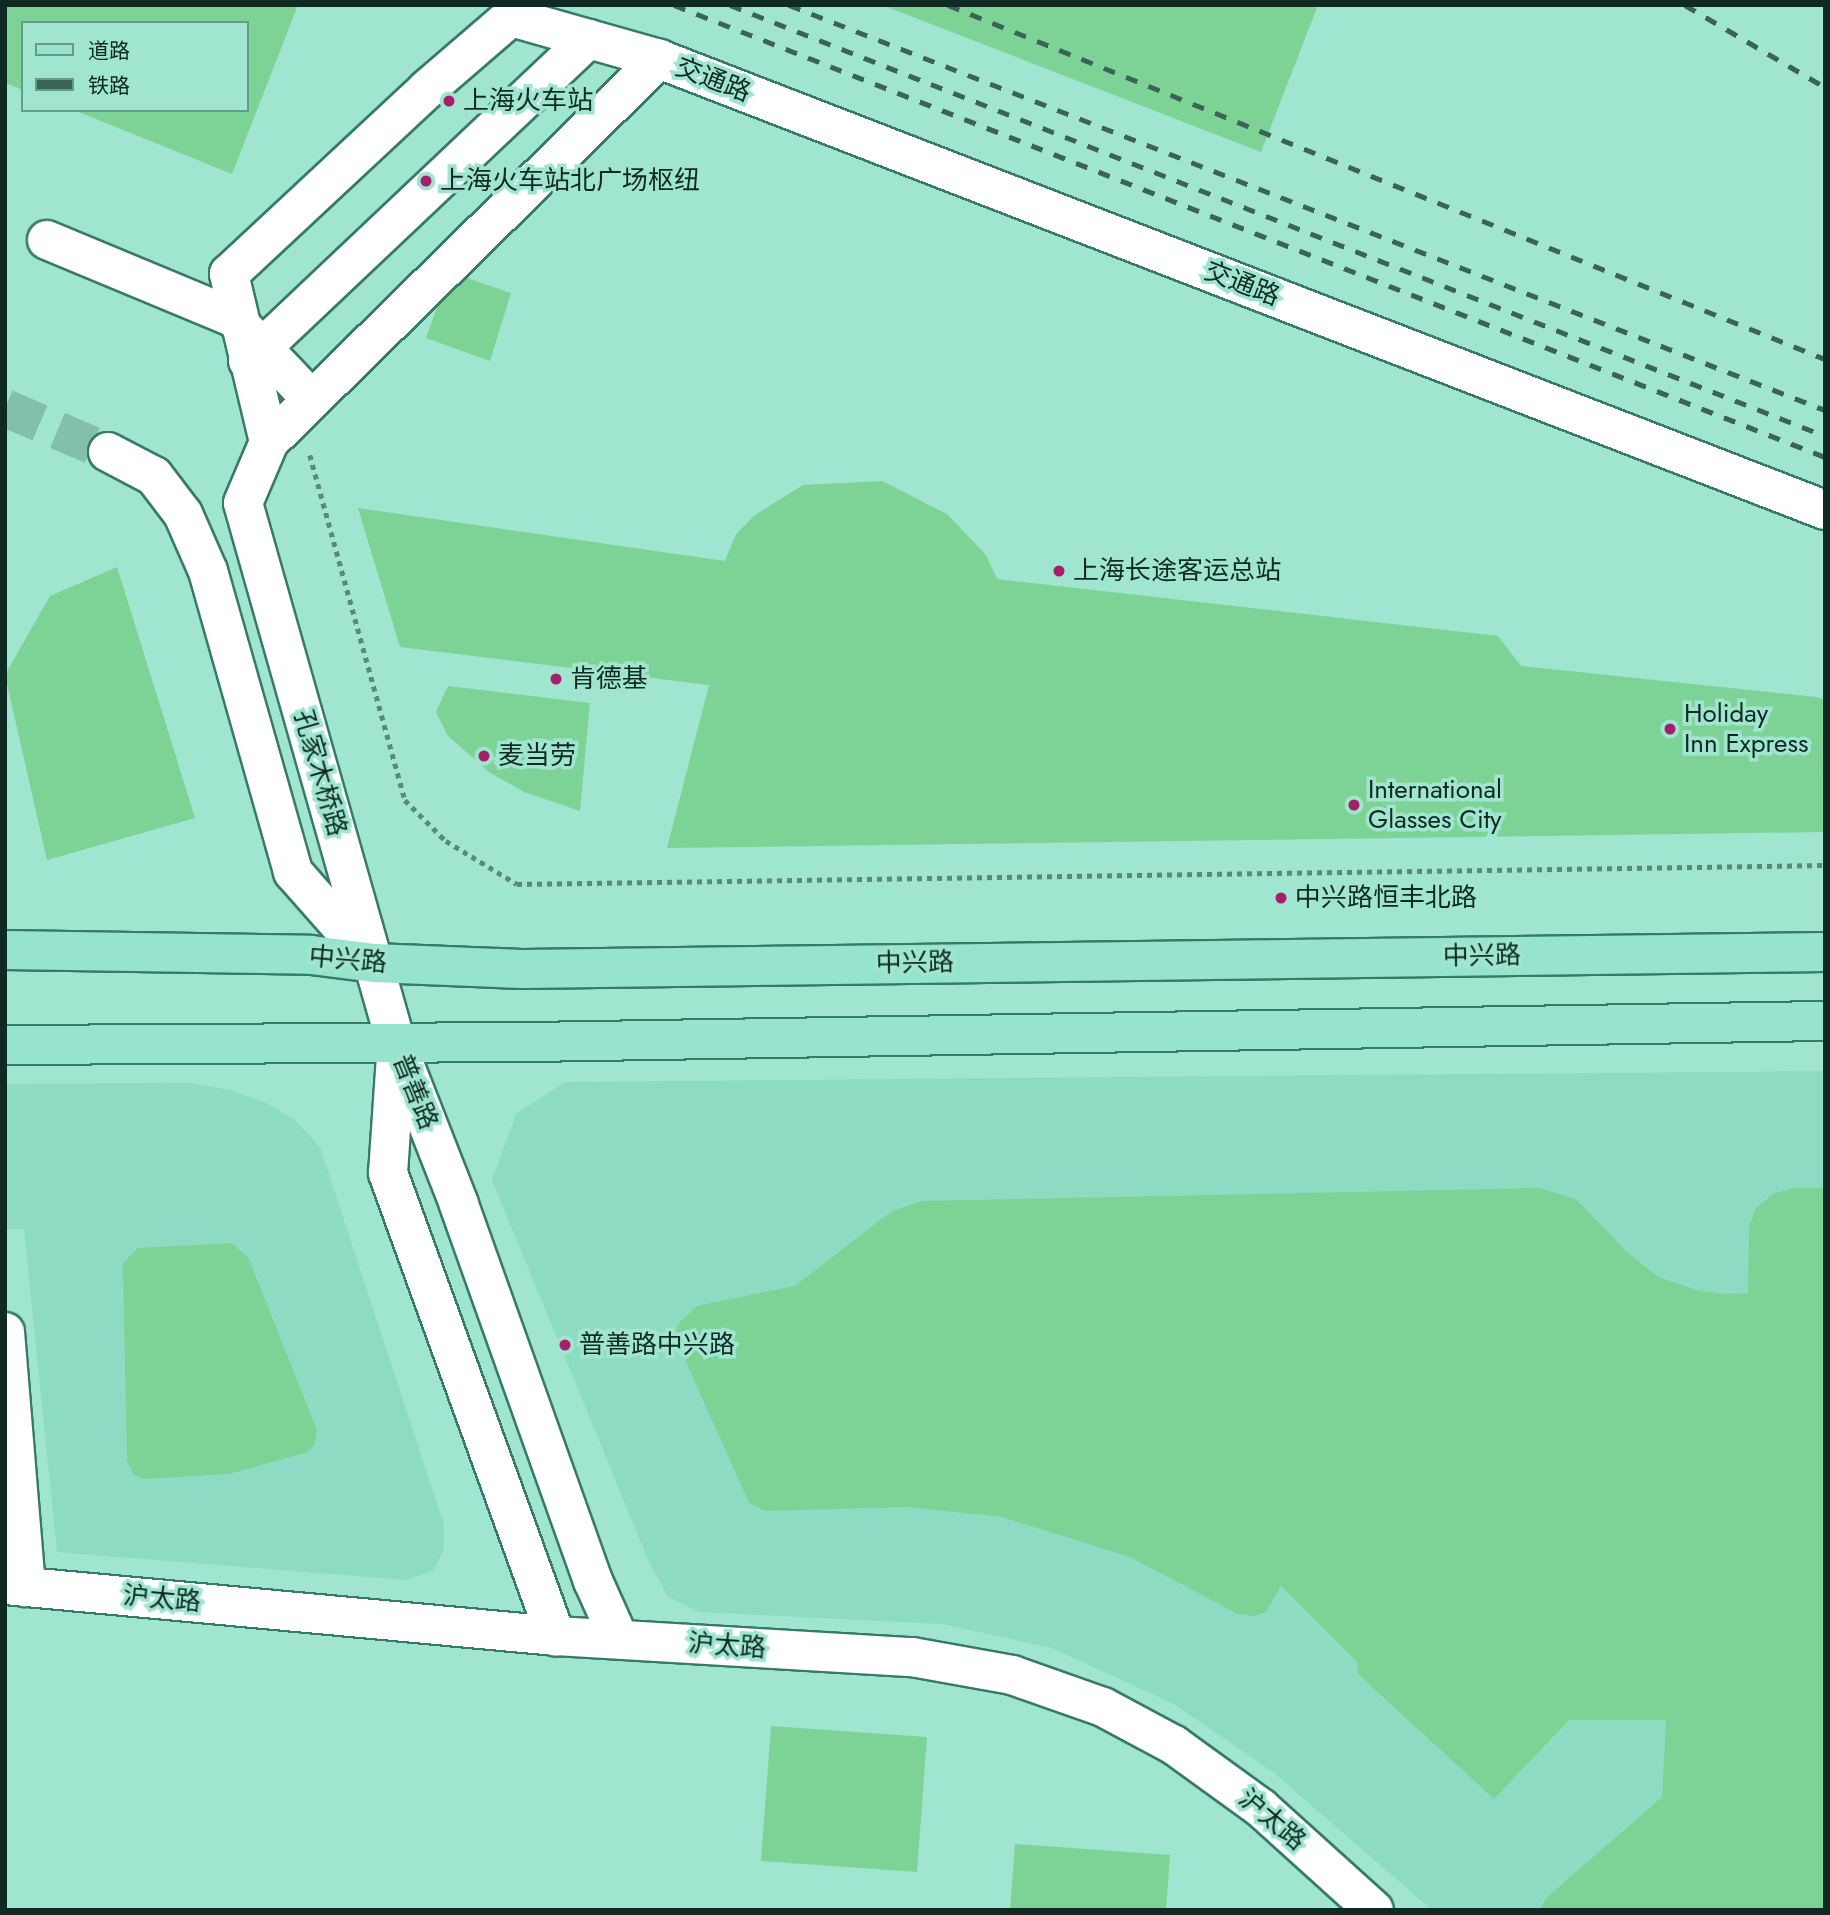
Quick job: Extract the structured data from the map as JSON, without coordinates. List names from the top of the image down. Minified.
{"streets":{"main road":["中兴路"],"street":["交通路","孔家木桥路","普善路","沪太路"]},"crossings":[["孔家木桥路","中兴路"],["孔家木桥路","普善路"],["普善路","沪太路"]],"places":["上海火车站","上海火车站北广场枢纽","上海长途客运总站","肯德基","Holiday Inn Express","麦当劳","International Glasses City","中兴路恒丰北路","普善路中兴路"],"legend":["道路","铁路"]}
